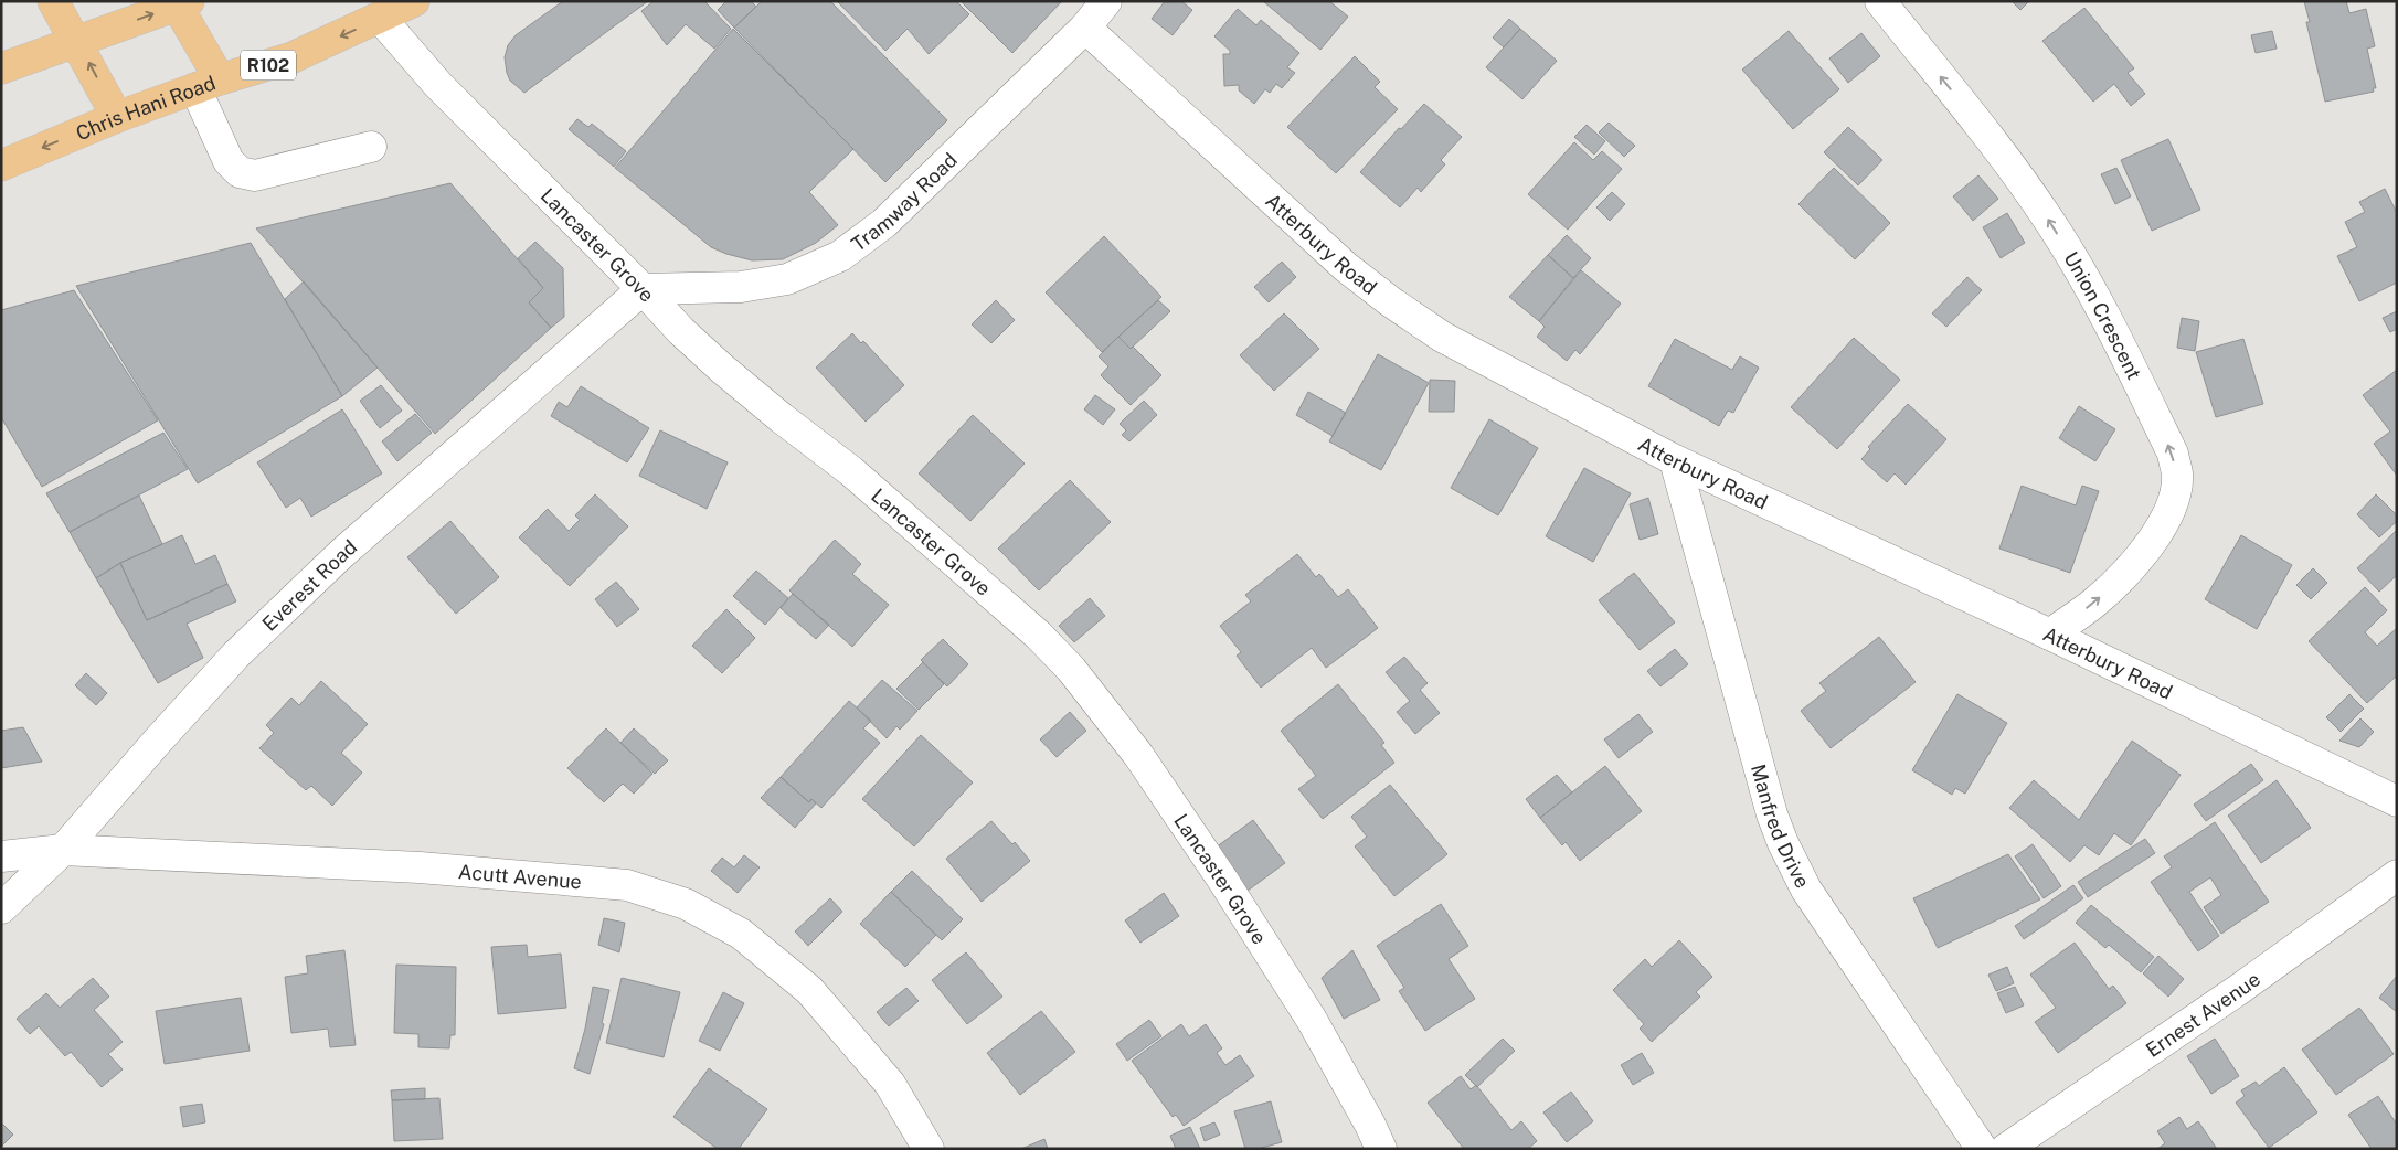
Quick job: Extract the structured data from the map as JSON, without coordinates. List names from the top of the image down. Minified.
{"streets":{"main road":["R102","Chris Hani Road"],"street":["Tramway Road","Atterbury Road","Lancaster Grove","Union Crescent","Everest Road","Manfred Drive","Acutt Avenue","Ernest Avenue"]},"crossings":[["Chris Hani Road","Lancaster Grove"],["Tramway Road","Atterbury Road"],["Tramway Road","Lancaster Grove"],["Tramway Road","Everest Road"],["Atterbury Road","Union Crescent"],["Atterbury Road","Manfred Drive"],["Lancaster Grove","Everest Road"],["Everest Road","Acutt Avenue"]],"one_way":["Chris Hani Road","Union Crescent"]}
